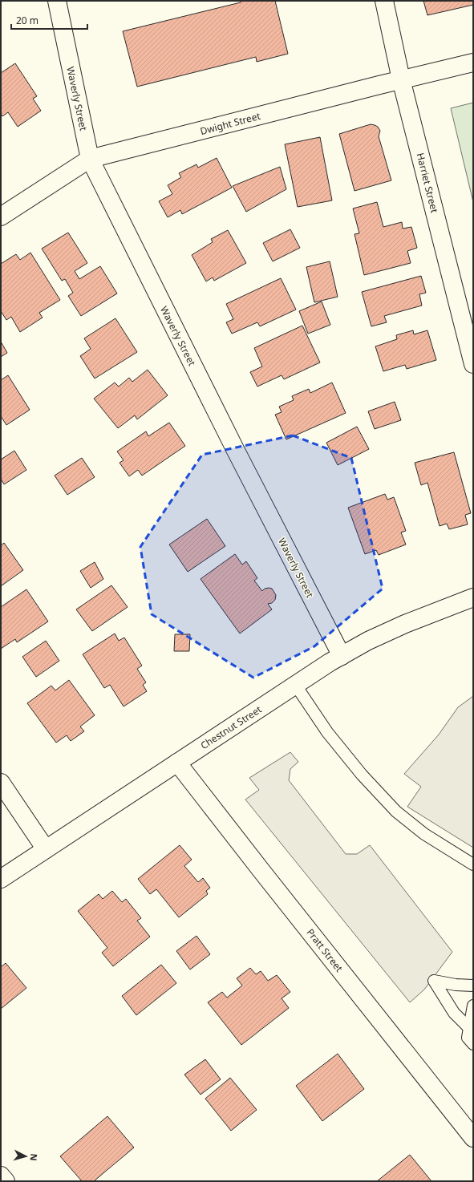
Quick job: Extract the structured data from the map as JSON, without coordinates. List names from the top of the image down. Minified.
{"streets":{"street":["Waverly Street","Dwight Street","Harriet Street","Chestnut Street","Pratt Street"]},"crossings":[["Waverly Street","Dwight Street"],["Waverly Street","Chestnut Street"],["Dwight Street","Harriet Street"],["Chestnut Street","Pratt Street"]],"scale_bar":"20 m","north":"right"}
